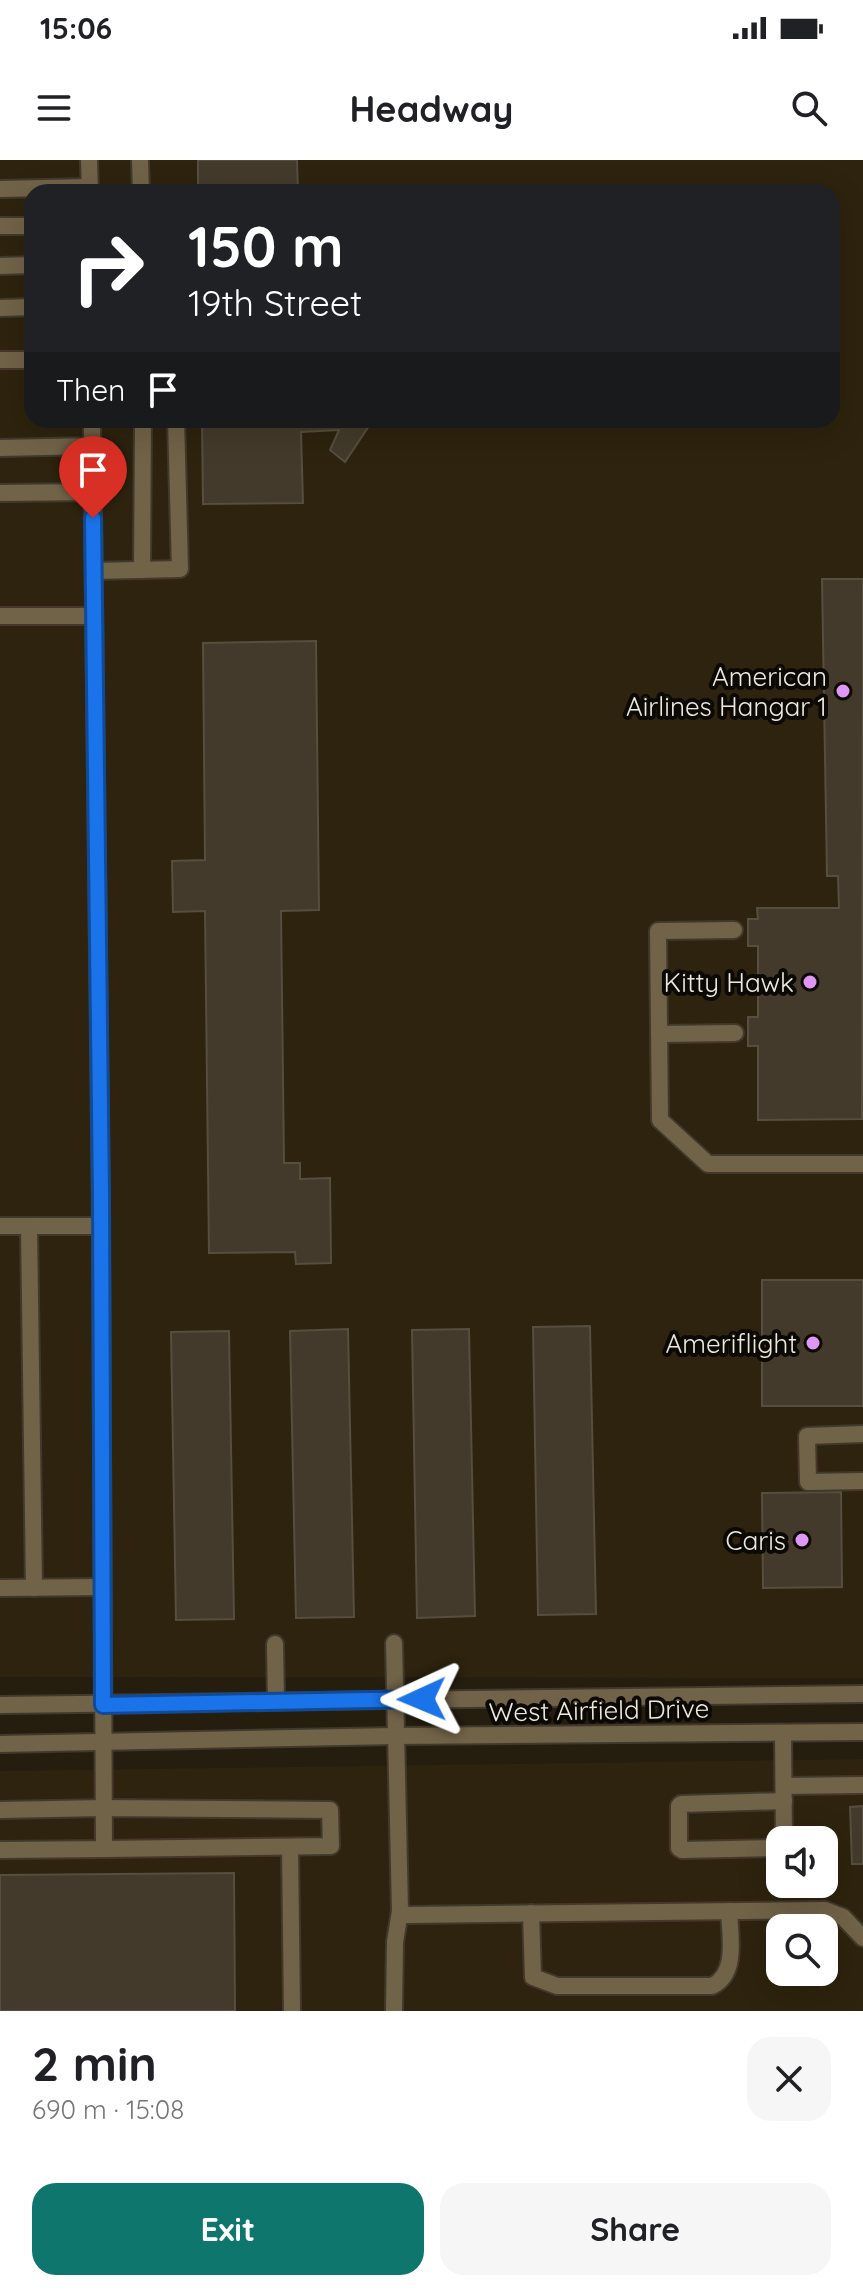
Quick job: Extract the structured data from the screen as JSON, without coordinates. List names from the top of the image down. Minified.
{"streets":{"street":["West Airfield Drive"]},"places":["American Airlines Hangar 1","Kitty Hawk","Ameriflight","Caris"],"page":{"status":"15:06","header":"Headway","turn":["150 m","19th Street"],"then":"Then","heading":["2 min","690 m · 15:08"],"buttons":["Exit","Share"]}}
